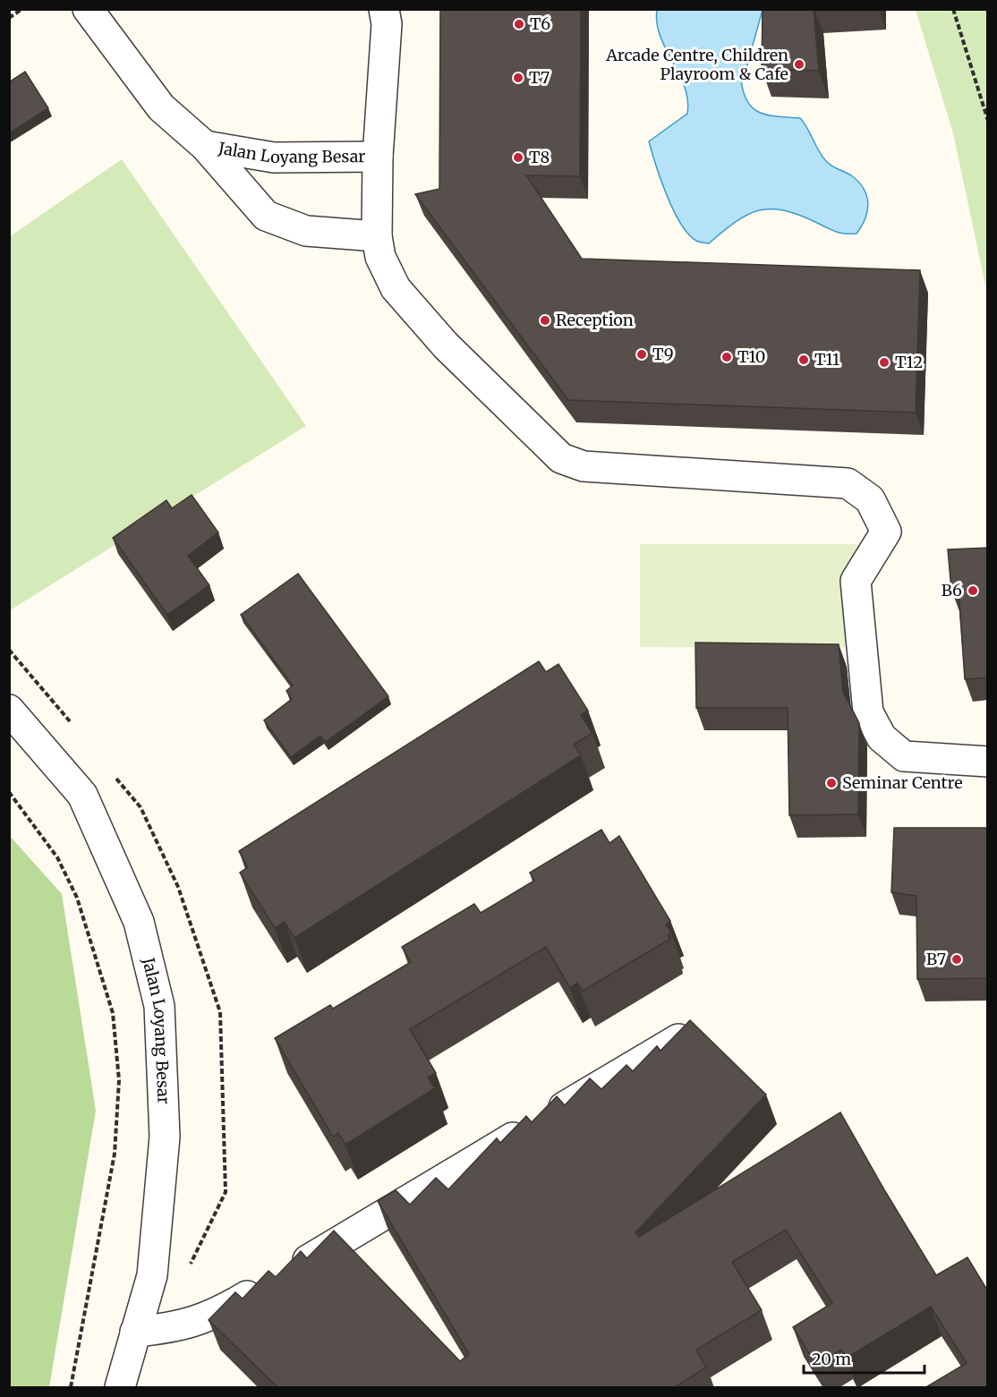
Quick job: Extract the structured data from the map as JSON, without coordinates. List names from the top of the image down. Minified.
{"streets":{"street":["Jalan Loyang Besar"]},"places":["T6","Arcade Centre, Children Playroom & Cafe","T7","T8","Reception","T9","T10","T11","T12","B6","Seminar Centre","B7"],"scale_bar":"20 m"}
